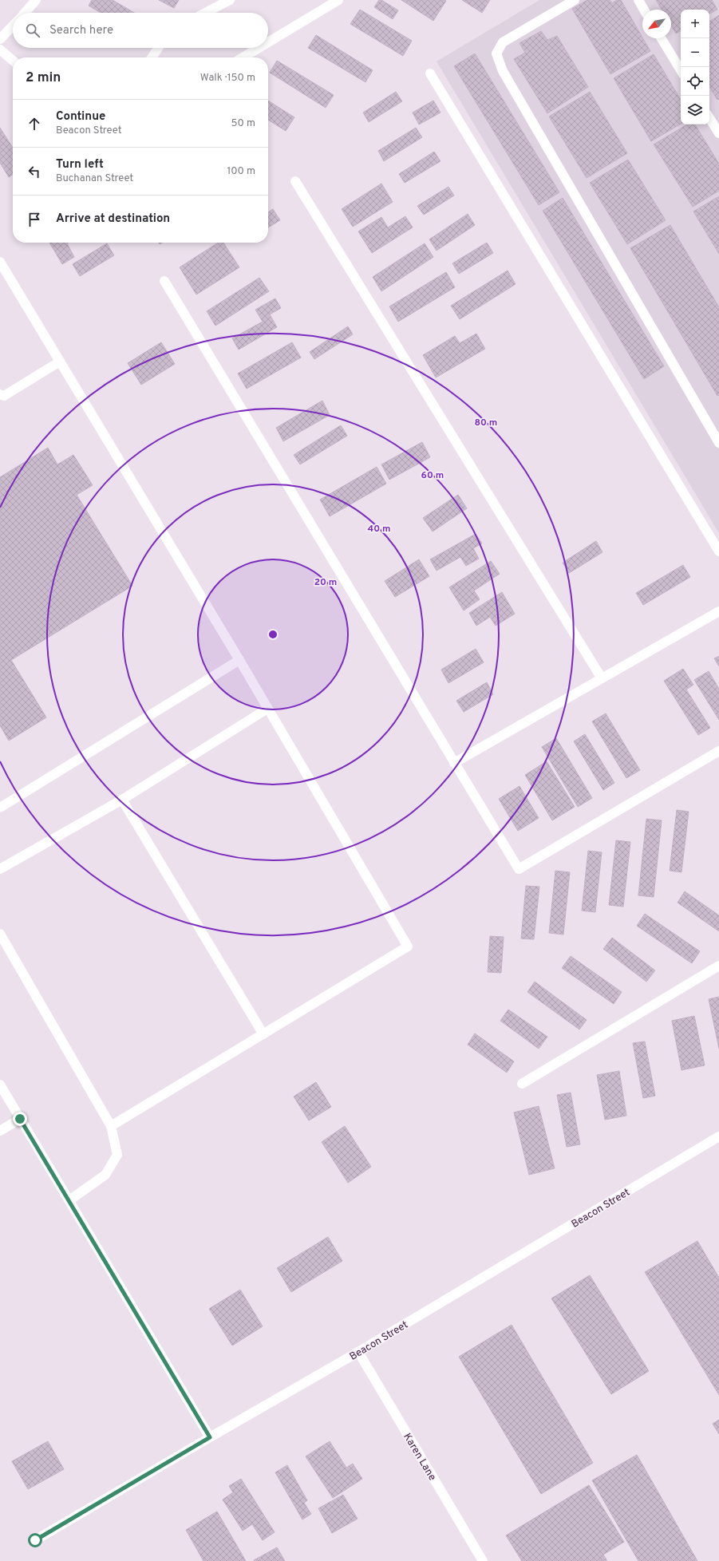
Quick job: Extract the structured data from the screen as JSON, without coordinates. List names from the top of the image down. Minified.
{"streets":{"street":["Beacon Street","Karen Lane"]},"crossings":[["Beacon Street","Karen Lane"]],"north":"bottom left","page":{"map_buttons":["+","−"],"search":"Search here","heading":["2 min","Walk · 150 m"],"list":[["Continue","Beacon Street","50 m"],["Turn left","Buchanan Street","100 m"],"Arrive at destination"]},"rings":["80 m","60 m","40 m","20 m"]}
